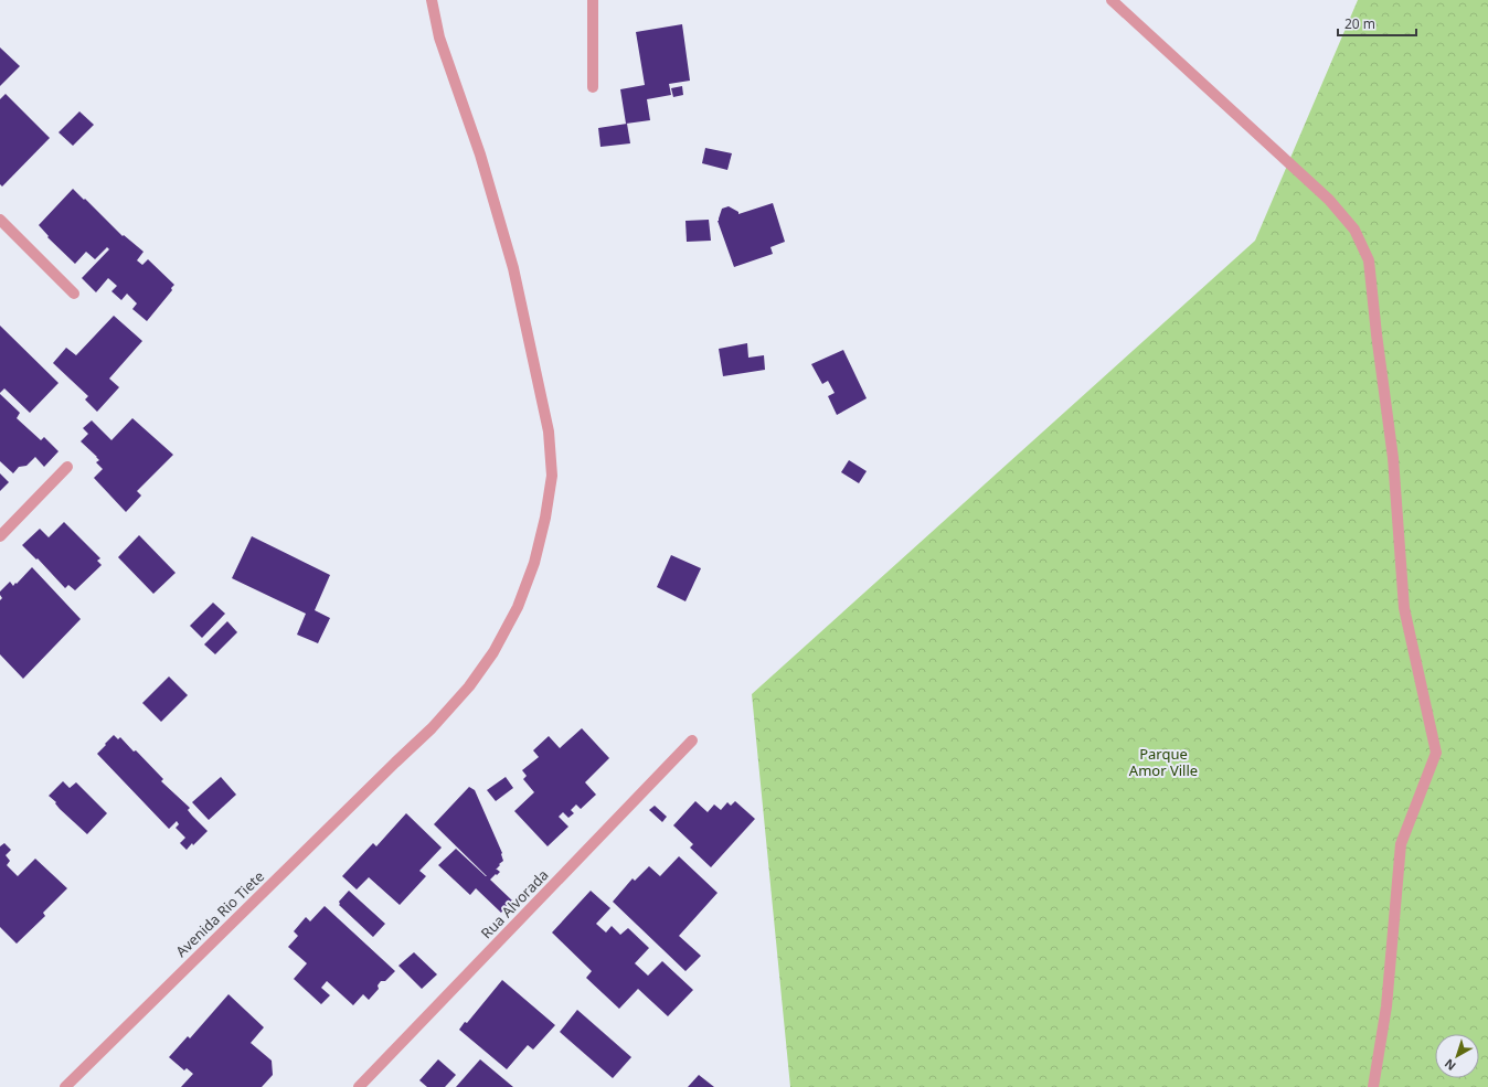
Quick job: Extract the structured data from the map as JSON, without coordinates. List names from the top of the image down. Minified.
{"streets":{"street":["Rua Alvorada","Avenida Rio Tiete"]},"parks":["Parque Amor Ville"],"scale_bar":"20 m","north":"bottom left"}
